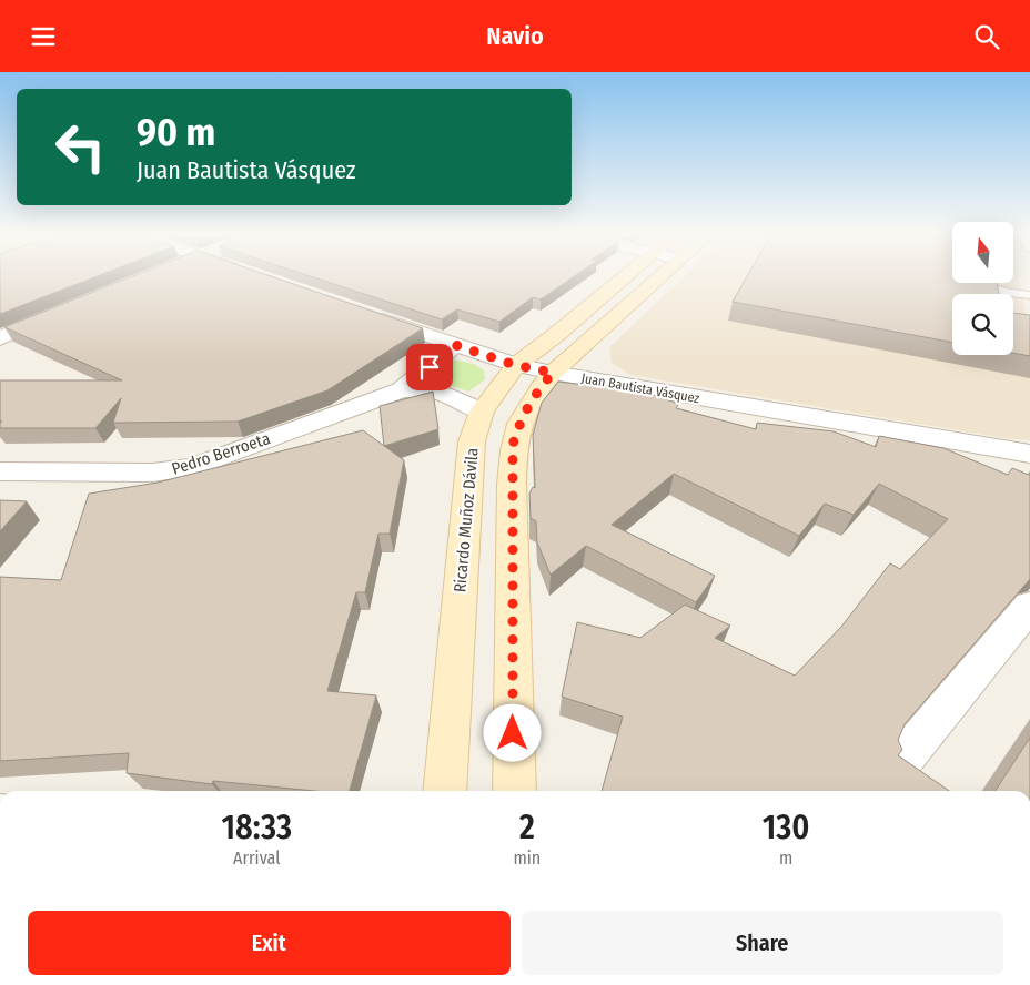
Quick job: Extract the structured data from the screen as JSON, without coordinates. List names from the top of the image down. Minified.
{"streets":{"main road":["Ricardo Muñoz Dávila"],"street":["Juan Bautista Vásquez","Pedro Berroeta"]},"crossings":[["Juan Bautista Vásquez","Pedro Berroeta"],["Juan Bautista Vásquez","Ricardo Muñoz Dávila"],["Pedro Berroeta","Ricardo Muñoz Dávila"]],"north":"top","page":{"header":"Navio","turn":["90 m","Juan Bautista Vásquez"],"eta":["18:33","Arrival","2","min","130","m"],"buttons":["Exit","Share"]}}
